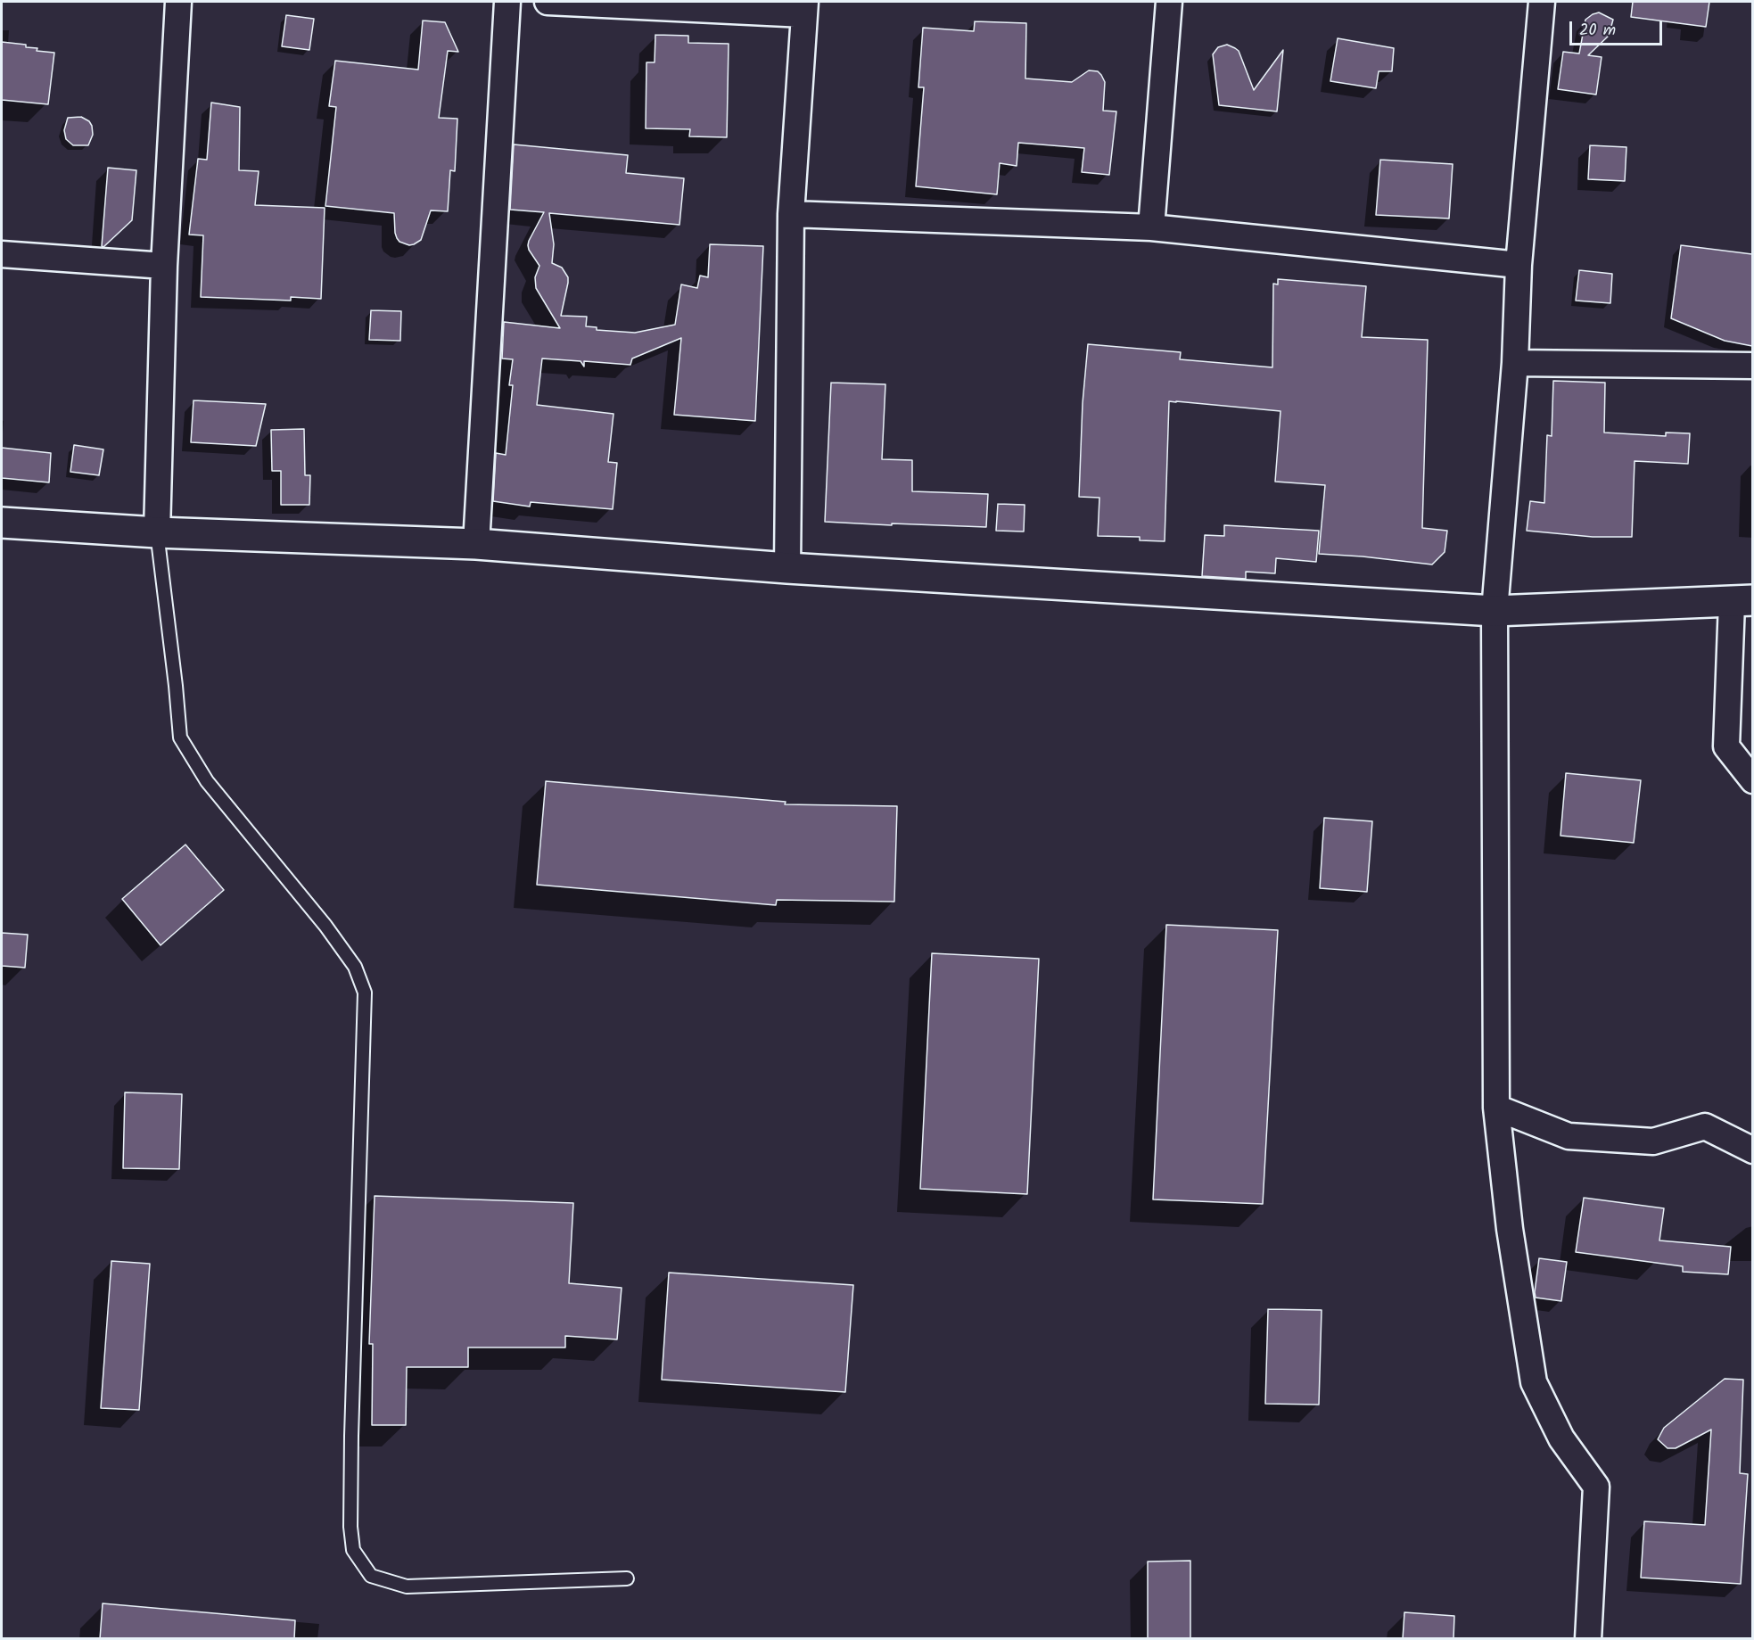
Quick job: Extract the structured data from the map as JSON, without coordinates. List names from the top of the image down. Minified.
{"scale_bar":"20 m"}
